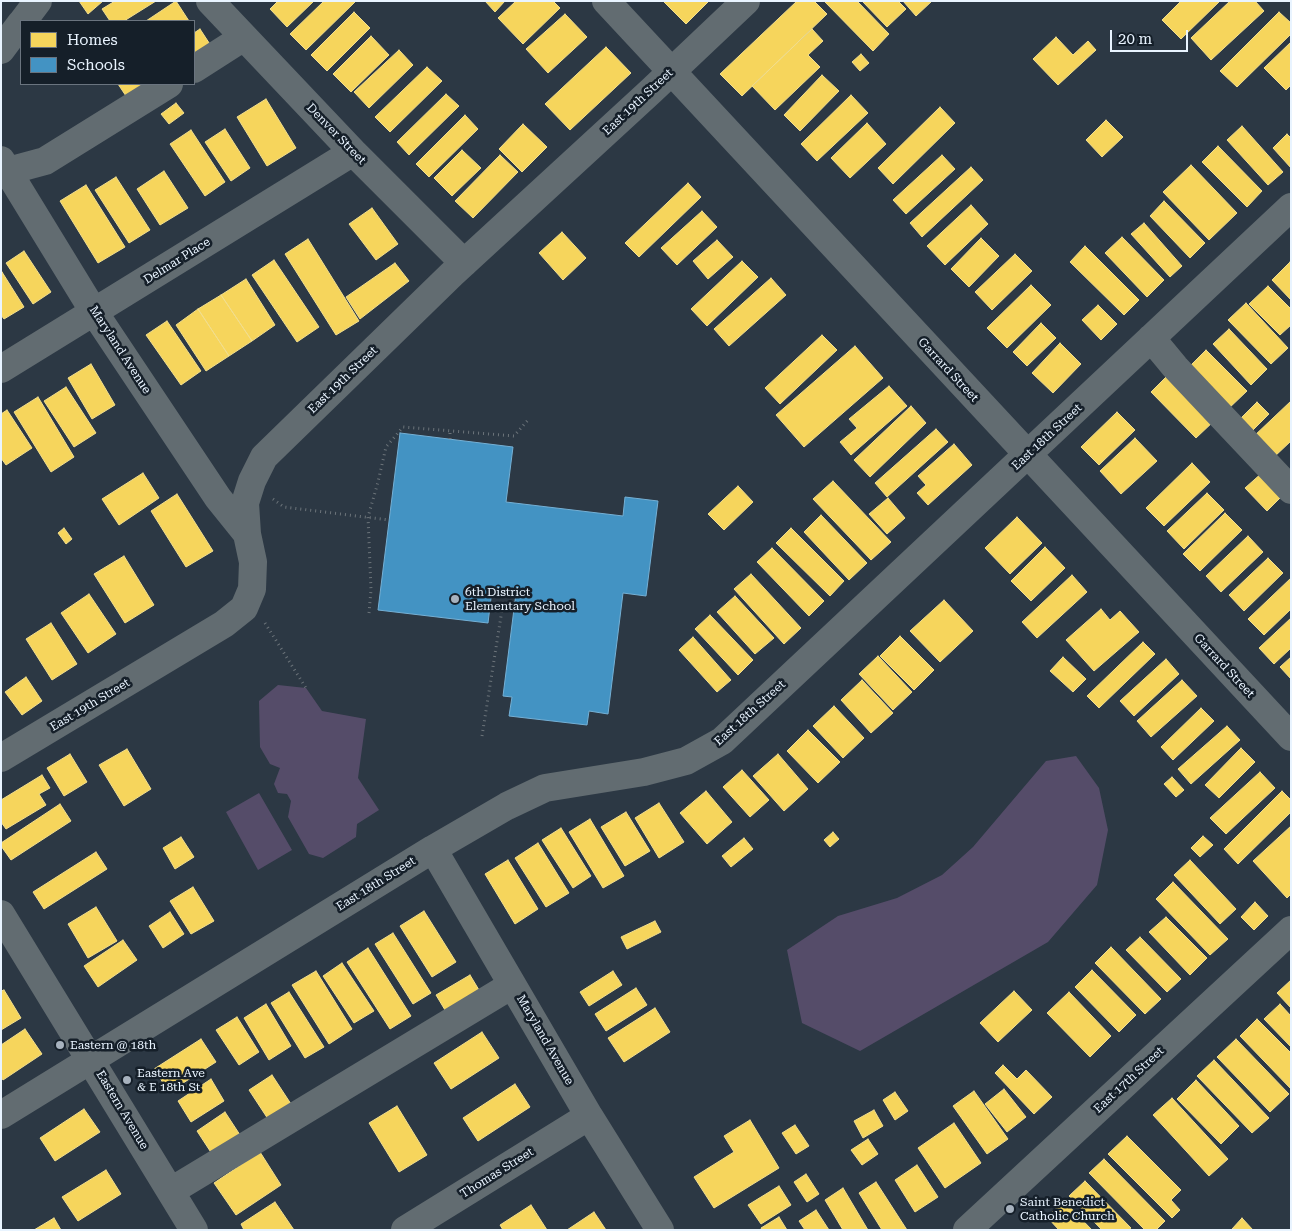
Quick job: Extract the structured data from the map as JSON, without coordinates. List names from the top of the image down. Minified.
{"streets":{"street":["East 19th Street","Denver Street","Delmar Place","Maryland Avenue","Garrard Street","East 18th Street","East 17th Street","Eastern Avenue","Thomas Street"]},"crossings":[["East 19th Street","Denver Street"],["East 19th Street","Maryland Avenue"],["East 19th Street","Garrard Street"],["Denver Street","Delmar Place"],["Delmar Place","Maryland Avenue"],["Maryland Avenue","East 18th Street"],["Maryland Avenue","Thomas Street"],["Garrard Street","East 18th Street"],["East 18th Street","Eastern Avenue"]],"places":["6th District Elementary School","Eastern @ 18th","Eastern Ave & E 18th St","Saint Benedict Catholic Church"],"legend":["Homes","Schools"],"scale_bar":"20 m"}
